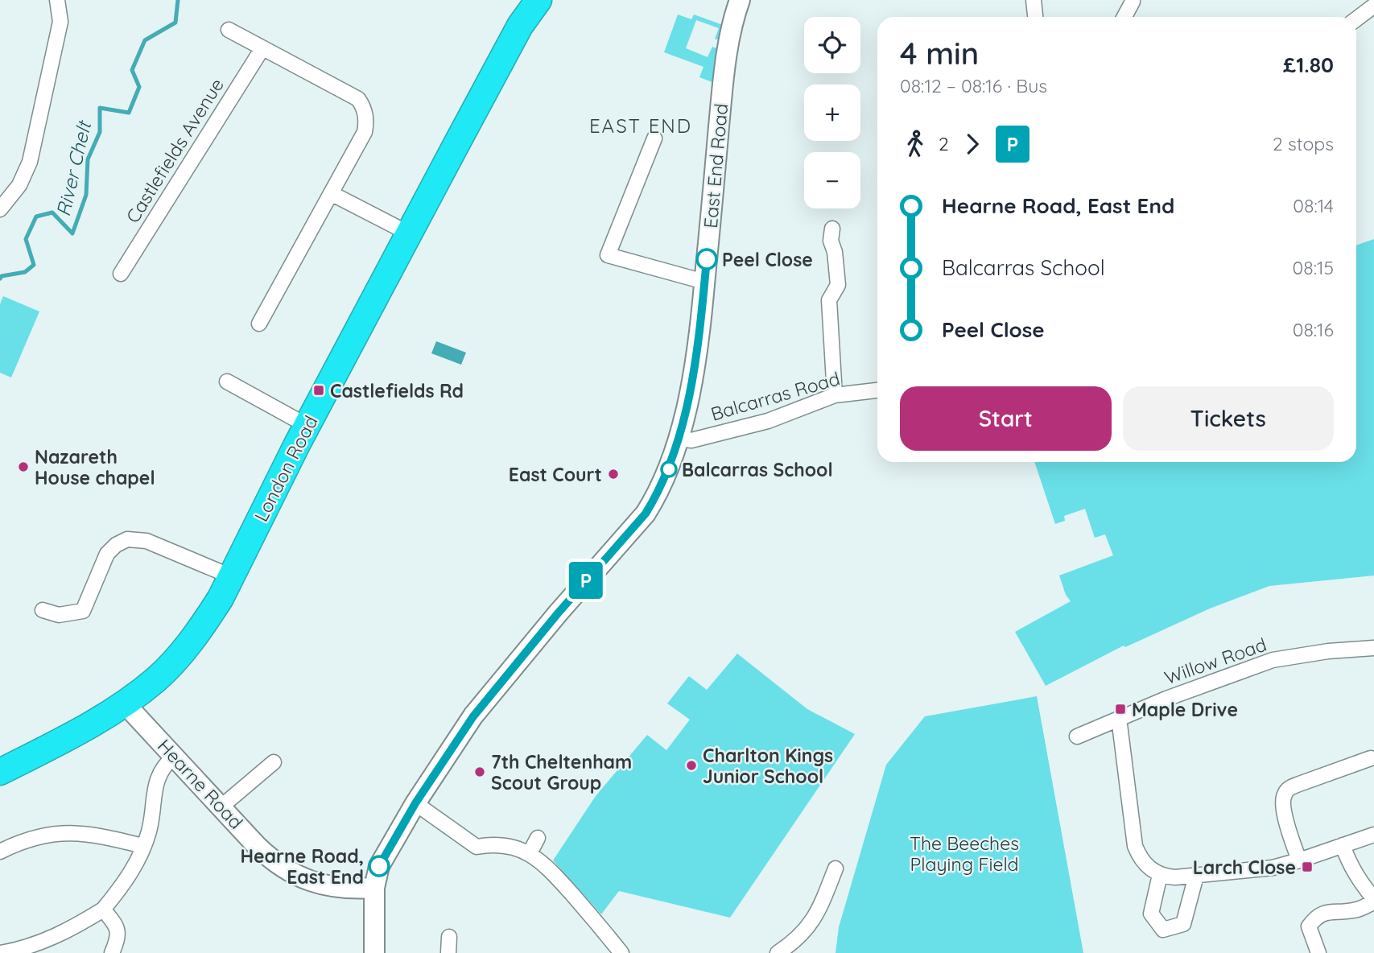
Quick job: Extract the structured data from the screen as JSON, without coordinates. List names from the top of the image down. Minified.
{"streets":{"highway":["London Road"],"street":["Castlefields Avenue","East End Road","Balcarras Road","Willow Road","Hearne Road"]},"crossings":[["East End Road","Balcarras Road"],["East End Road","Hearne Road"],["London Road","Hearne Road"]],"districts":["EAST END"],"water":["River Chelt"],"parks":["The Beeches Playing Field"],"places":{"other":["Peel Close","Nazareth House chapel","Balcarras School","East Court","Charlton Kings Junior School","7th Cheltenham Scout Group","Hearne Road, East End"],"transit":["Castlefields Rd","Maple Drive","Larch Close"]},"lines":["bus line P"],"page":{"on_map":"P","map_buttons":["+","−"],"heading":["4 min","08:12 – 08:16 · Bus","£1.80"],"legs":["2","P","2 stops"],"list":[{"name":"Hearne Road, East End","value":"08:14"},{"name":"Balcarras School","value":"08:15"},{"name":"Peel Close","value":"08:16"}],"buttons":["Start","Tickets"]}}
